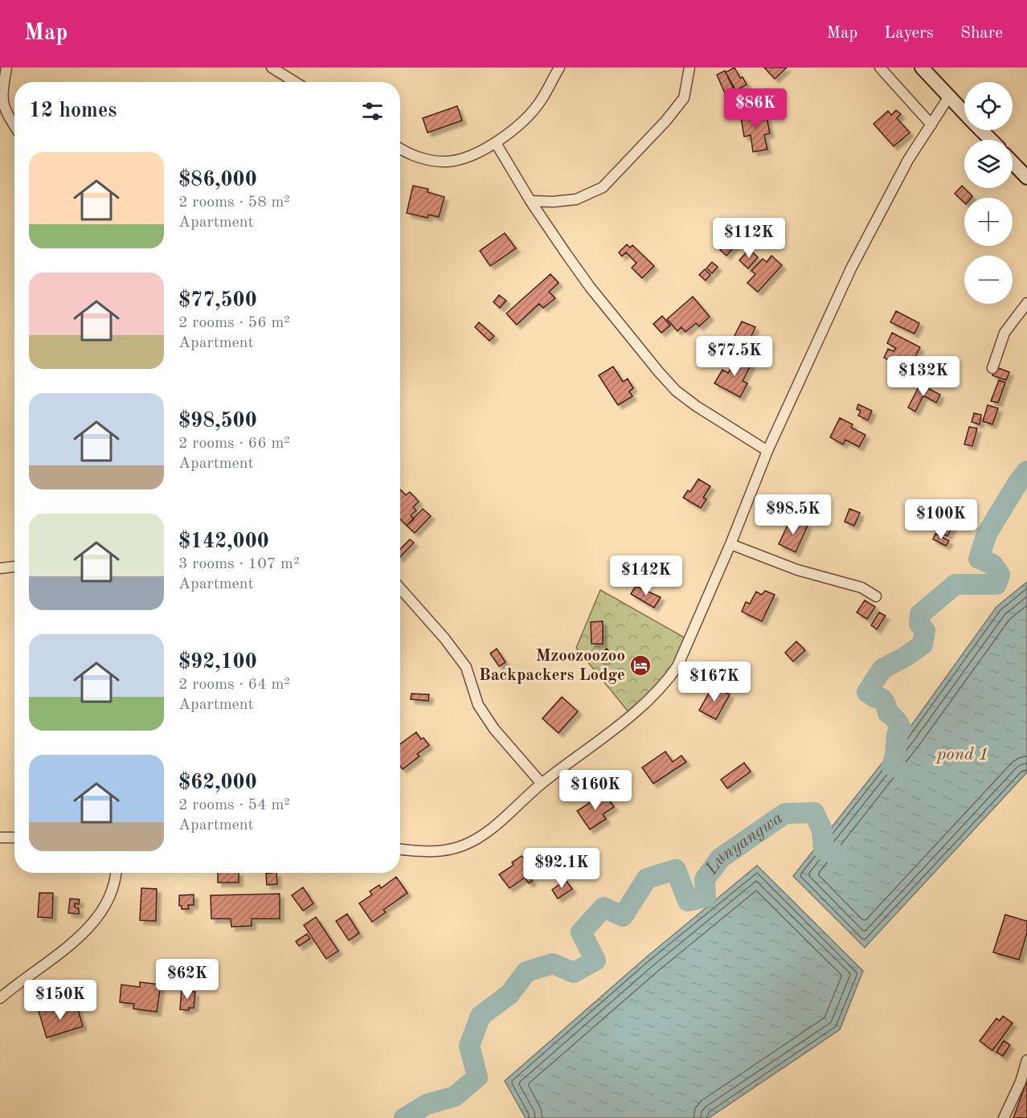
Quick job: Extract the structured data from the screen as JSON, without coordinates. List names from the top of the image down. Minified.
{"water":["pond 1","Lunyangwa"],"places":{"hotel":["Mzoozoozoo Backpackers Lodge"]},"page":{"header":"Map","nav":["Map","Layers","Share"],"map_buttons":["+","−"],"heading":"12 homes","price":["$86K","$112K","$77.5K","$132K","$98.5K","$100K","$142K","$167K","$160K","$92.1K","$62K","$150K"],"list":[{"name":"$86,000","note":"2 rooms · 58 m² · Apartment"},{"name":"$77,500","note":"2 rooms · 56 m² · Apartment"},{"name":"$98,500","note":"2 rooms · 66 m² · Apartment"},{"name":"$142,000","note":"3 rooms · 107 m² · Apartment"},{"name":"$92,100","note":"2 rooms · 64 m² · Apartment"},{"name":"$62,000","note":"2 rooms · 54 m² · Apartment"}]}}
